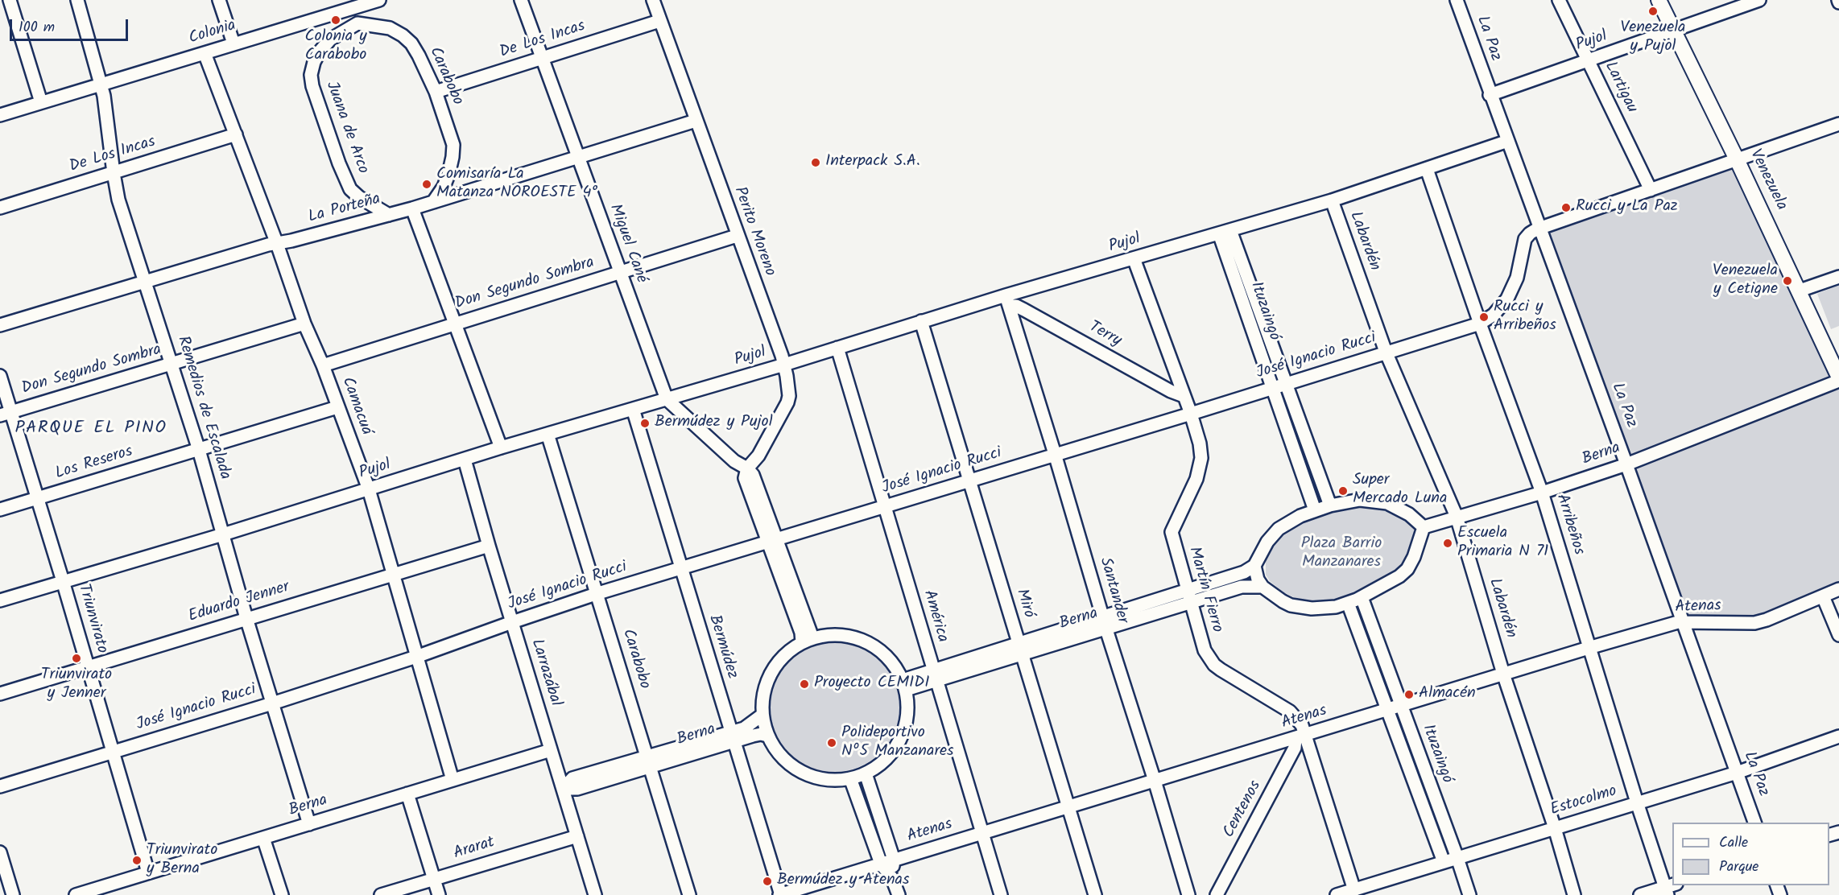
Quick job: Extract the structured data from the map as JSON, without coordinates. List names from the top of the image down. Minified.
{"streets":{"main road":["Venezuela"],"street":["Colonia","La Paz","De Los Incas","Pujol","Carabobo","Lartigau","Juana de Arco","La Porteña","Perito Moreno","Labardén","Miguel Cané","Don Segundo Sombra","Ituzaingó","Terry","José Ignacio Rucci","Camacuá","Remedios de Escalada","Berna","Los Reseros","Arribeños","Martín Fierro","Santander","Eduardo Jenner","Miró","Atenas","América","Triunvirato","Bermúdez","Larrazábal","Estocolmo","Centenos","Ararat"]},"crossings":[["Colonia","Camacuá"],["Colonia","Remedios de Escalada"],["La Paz","Pujol"],["La Paz","José Ignacio Rucci"],["La Paz","Berna"],["La Paz","Atenas"],["La Paz","Estocolmo"],["De Los Incas","Carabobo"],["De Los Incas","Juana de Arco"],["De Los Incas","La Porteña"],["De Los Incas","Perito Moreno"],["De Los Incas","Miguel Cané"],["De Los Incas","Camacuá"],["De Los Incas","Remedios de Escalada"],["Pujol","Carabobo"],["Pujol","Lartigau"],["Pujol","Venezuela"],["Pujol","Perito Moreno"],["Pujol","Labardén"],["Pujol","Miguel Cané"],["Pujol","Ituzaingó"],["Pujol","Terry"],["Pujol","Camacuá"],["Pujol","Remedios de Escalada"],["Pujol","Arribeños"],["Pujol","Martín Fierro"],["Pujol","Santander"],["Pujol","Miró"],["Pujol","América"],["Pujol","Triunvirato"],["Pujol","Bermúdez"],["Pujol","Larrazábal"],["Carabobo","Juana de Arco"],["Carabobo","La Porteña"],["Carabobo","José Ignacio Rucci"],["Carabobo","Berna"],["Lartigau","José Ignacio Rucci"],["Juana de Arco","La Porteña"],["Venezuela","José Ignacio Rucci"],["Venezuela","Berna"],["La Porteña","Perito Moreno"],["La Porteña","Miguel Cané"],["La Porteña","Camacuá"],["La Porteña","Remedios de Escalada"],["Perito Moreno","Miguel Cané"],["Perito Moreno","Don Segundo Sombra"],["Labardén","José Ignacio Rucci"],["Labardén","Berna"],["Labardén","Atenas"],["Labardén","Estocolmo"],["Miguel Cané","Don Segundo Sombra"],["Don Segundo Sombra","Camacuá"],["Don Segundo Sombra","Remedios de Escalada"],["Don Segundo Sombra","Triunvirato"],["Ituzaingó","José Ignacio Rucci"],["Ituzaingó","Berna"],["Ituzaingó","Atenas"],["Ituzaingó","Estocolmo"],["Terry","Martín Fierro"],["Terry","Santander"],["José Ignacio Rucci","Camacuá"],["José Ignacio Rucci","Remedios de Escalada"],["José Ignacio Rucci","Arribeños"],["José Ignacio Rucci","Martín Fierro"],["José Ignacio Rucci","Santander"],["José Ignacio Rucci","Miró"],["José Ignacio Rucci","América"],["José Ignacio Rucci","Triunvirato"],["José Ignacio Rucci","Bermúdez"],["José Ignacio Rucci","Larrazábal"],["Camacuá","Berna"],["Camacuá","Los Reseros"],["Camacuá","Eduardo Jenner"],["Remedios de Escalada","Berna"],["Remedios de Escalada","Los Reseros"],["Remedios de Escalada","Eduardo Jenner"],["Berna","Arribeños"],["Berna","Martín Fierro"],["Berna","Santander"],["Berna","Miró"],["Berna","América"],["Berna","Triunvirato"],["Berna","Bermúdez"],["Berna","Larrazábal"],["Los Reseros","Triunvirato"],["Arribeños","Atenas"],["Arribeños","Estocolmo"],["Martín Fierro","Atenas"],["Martín Fierro","Estocolmo"],["Martín Fierro","Centenos"],["Santander","Atenas"],["Eduardo Jenner","Triunvirato"],["Eduardo Jenner","Larrazábal"],["Miró","Atenas"],["Atenas","América"],["Atenas","Bermúdez"],["Atenas","Centenos"],["Larrazábal","Ararat"]],"districts":["PARQUE EL PINO"],"parks":["Plaza Barrio Manzanares"],"places":["Venezuela y Pujol","Colonia y Carabobo","Interpack S.A.","Comisaría La Matanza NOROESTE 4°","Rucci y La Paz","Venezuela y Cetigne","Rucci y Arribeños","Bermúdez y Pujol","Super Mercado Luna","Escuela Primaria N 71","Triunvirato y Jenner","Proyecto CEMIDI","Almacén","Polideportivo Nº5 Manzanares","Triunvirato y Berna","Bermúdez y Atenas"],"legend":["Calle","Parque"],"scale_bar":"100 m"}
